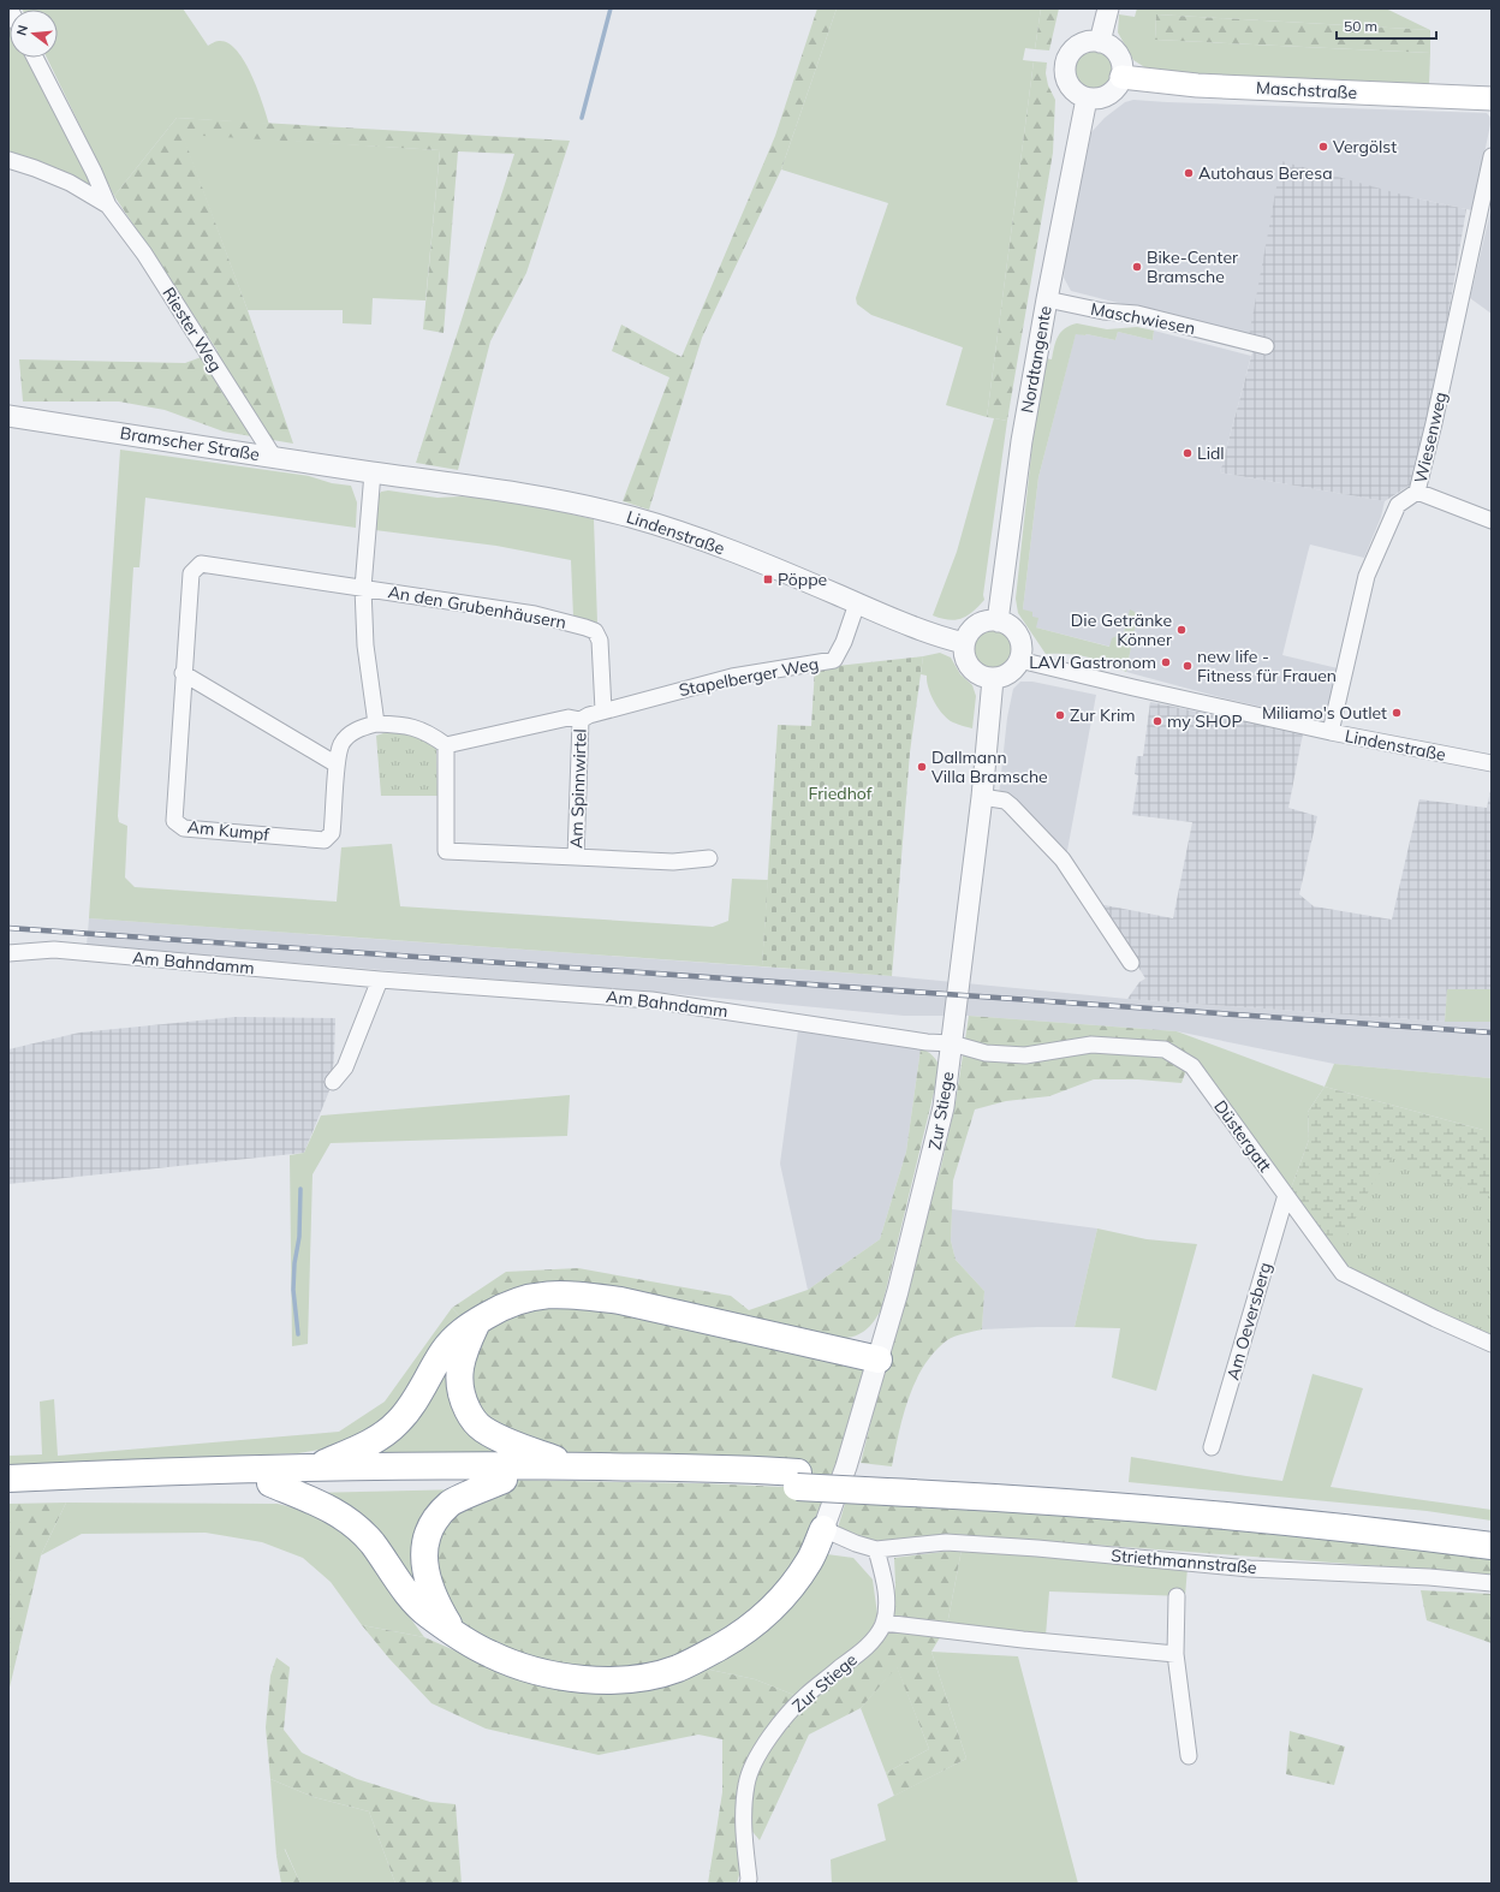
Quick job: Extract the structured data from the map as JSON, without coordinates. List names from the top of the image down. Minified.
{"streets":{"main road":["Maschstraße"],"street":["Maschwiesen","Riester Weg","Nordtangente","Wiesenweg","Bramscher Straße","Lindenstraße","An den Grubenhäusern","Stapelberger Weg","Am Spinnwirtel","Am Kumpf","Am Bahndamm","Zur Stiege","Düstergatt","Am Oeversberg","Striethmannstraße"]},"crossings":[["Maschstraße","Nordtangente"],["Maschwiesen","Nordtangente"],["Riester Weg","Bramscher Straße"],["Nordtangente","Lindenstraße"],["Nordtangente","Zur Stiege"],["Wiesenweg","Lindenstraße"],["Bramscher Straße","Lindenstraße"],["Bramscher Straße","An den Grubenhäusern"],["Lindenstraße","An den Grubenhäusern"],["Lindenstraße","Stapelberger Weg"],["Lindenstraße","Zur Stiege"],["An den Grubenhäusern","Stapelberger Weg"],["An den Grubenhäusern","Am Kumpf"],["Am Bahndamm","Zur Stiege"],["Am Bahndamm","Düstergatt"],["Zur Stiege","Düstergatt"],["Zur Stiege","Striethmannstraße"],["Düstergatt","Am Oeversberg"]],"parks":["Friedhof"],"places":{"other":["Vergölst","Autohaus Beresa","Bike-Center Bramsche","Lidl","Die Getränke Könner","LAVI Gastronom","new life - Fitness für Frauen","Miliamo's Outlet","Zur Krim","my SHOP","Dallmann Villa Bramsche"],"transit":["Pöppe"]},"scale_bar":"50 m","north":"left"}
